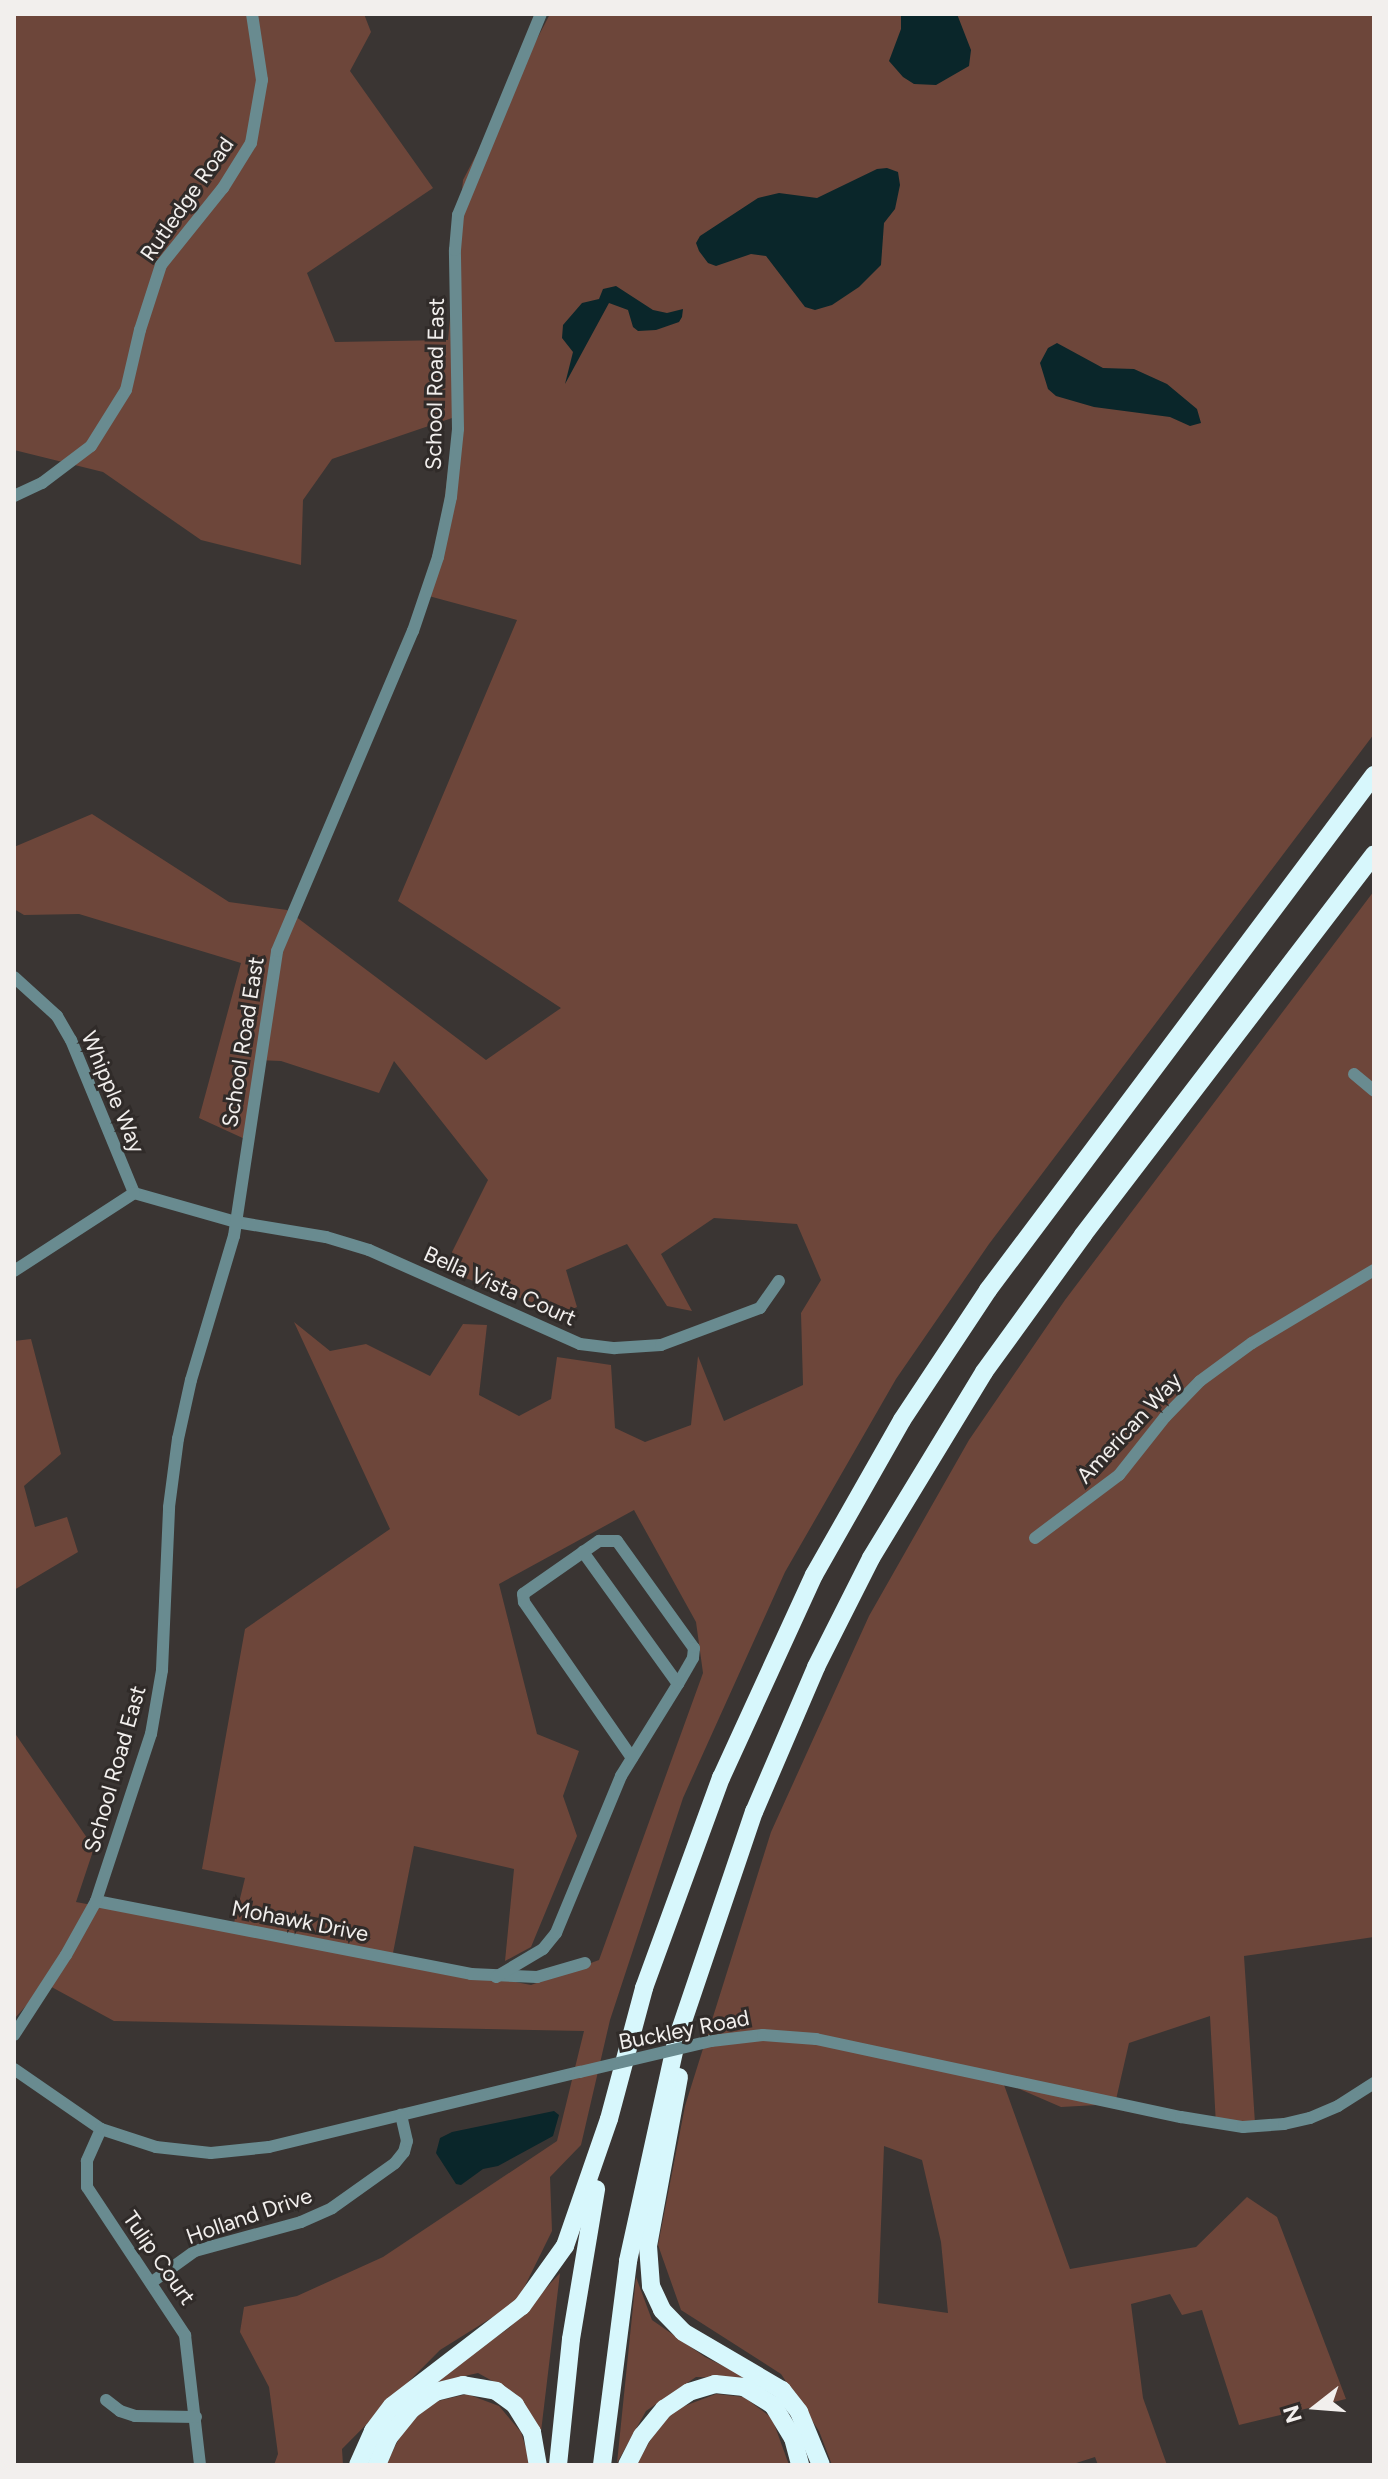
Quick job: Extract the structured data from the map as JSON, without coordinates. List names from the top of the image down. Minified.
{"streets":{"street":["Rutledge Road","School Road East","Whipple Way","Bella Vista Court","American Way","Mohawk Drive","Buckley Road","Holland Drive","Tulip Court"]},"crossings":[["School Road East","Bella Vista Court"],["School Road East","Mohawk Drive"],["Whipple Way","Bella Vista Court"],["Buckley Road","Holland Drive"],["Buckley Road","Tulip Court"],["Holland Drive","Tulip Court"]],"north":"left"}
